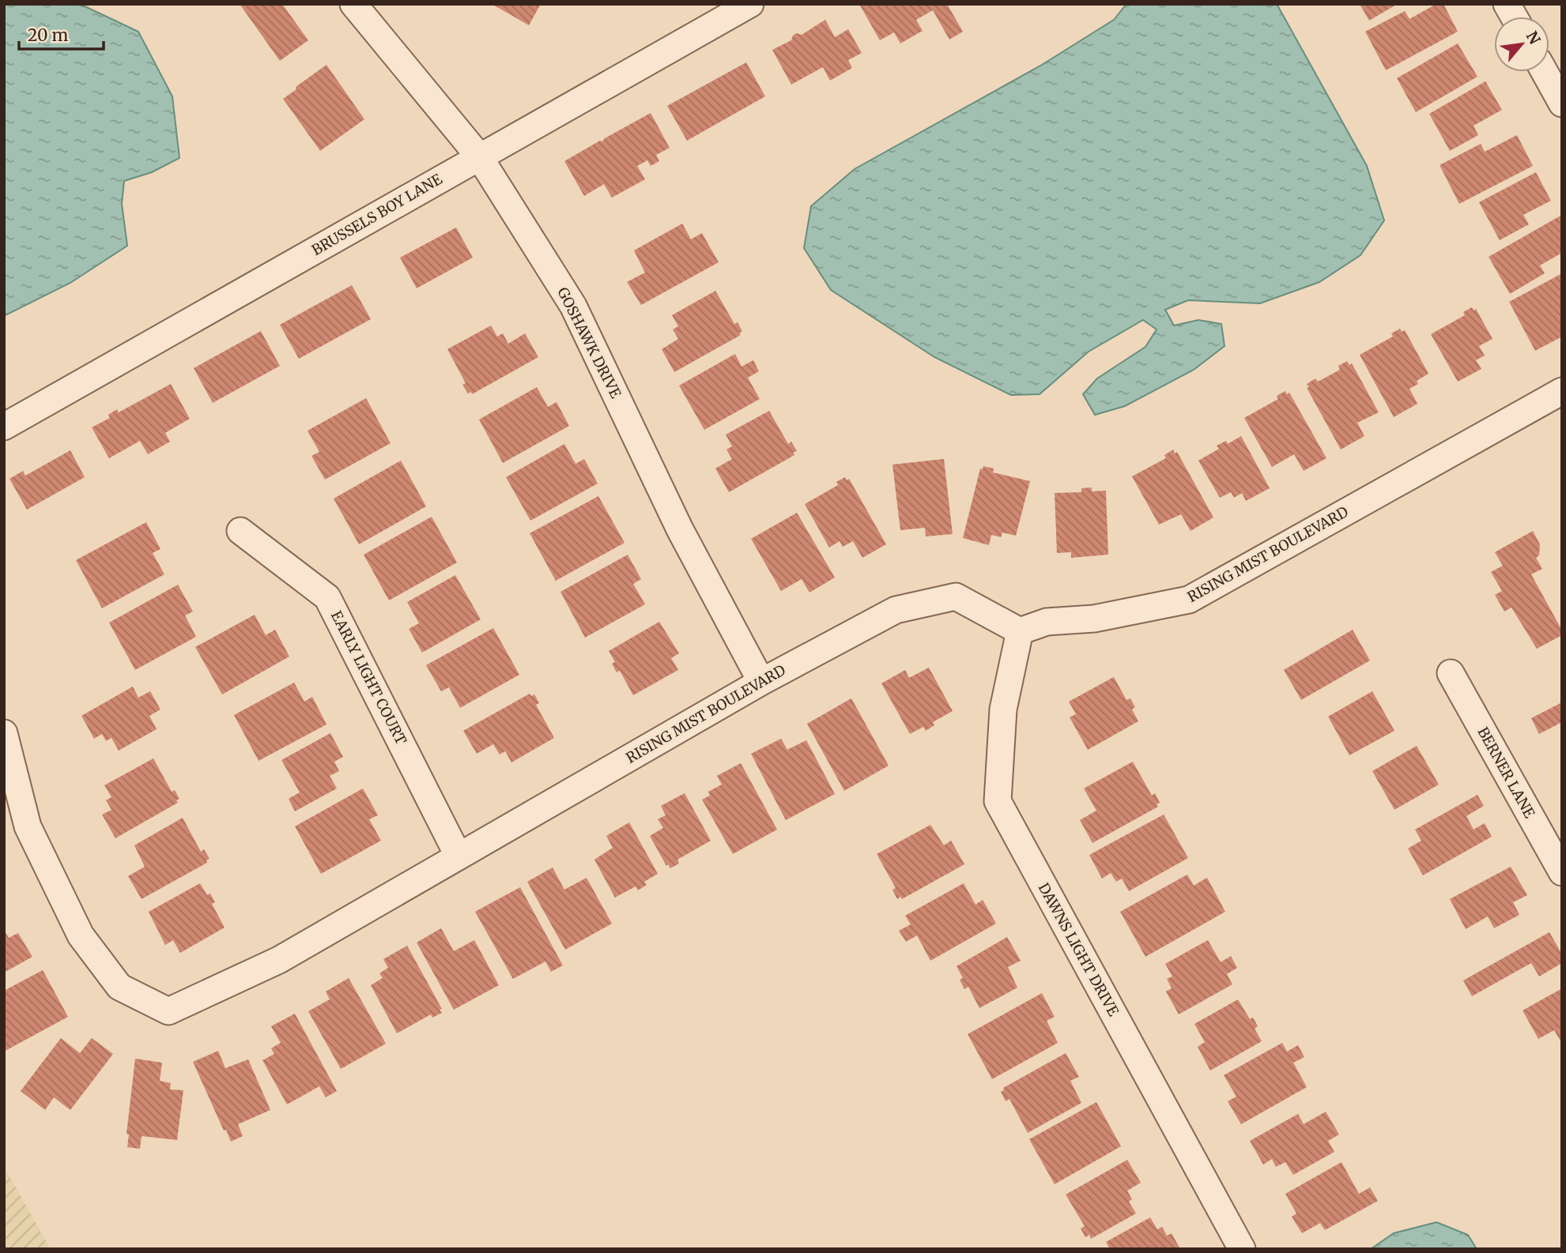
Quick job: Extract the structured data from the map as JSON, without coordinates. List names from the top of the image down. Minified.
{"streets":{"street":["BRUSSELS BOY LANE","GOSHAWK DRIVE","RISING MIST BOULEVARD","EARLY LIGHT COURT","BERNER LANE","DAWNS LIGHT DRIVE"]},"crossings":[["BRUSSELS BOY LANE","GOSHAWK DRIVE"],["GOSHAWK DRIVE","RISING MIST BOULEVARD"],["RISING MIST BOULEVARD","EARLY LIGHT COURT"],["RISING MIST BOULEVARD","DAWNS LIGHT DRIVE"]],"scale_bar":"20 m","north":"top right"}
